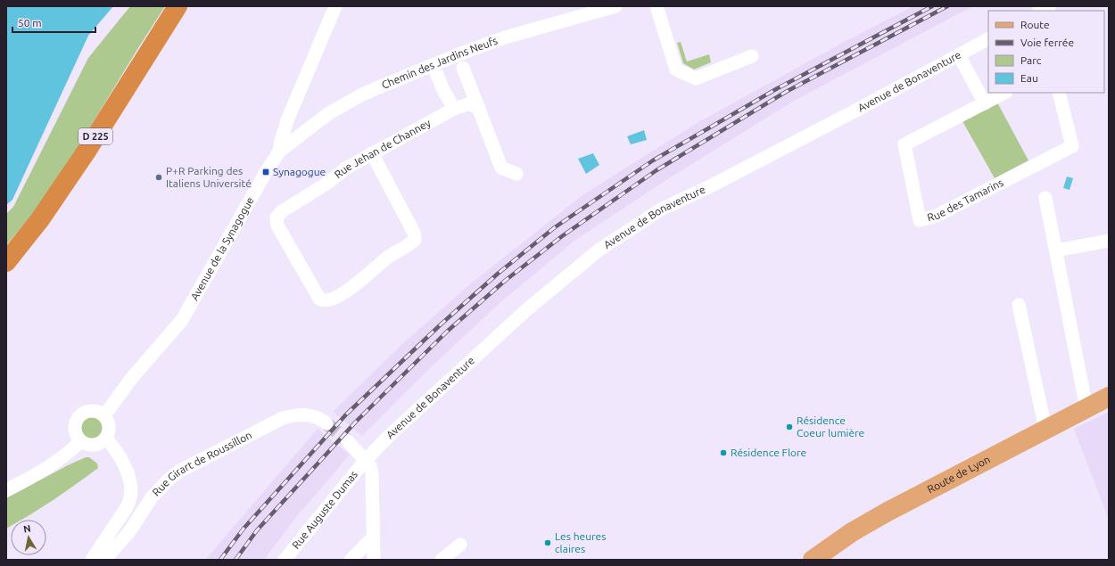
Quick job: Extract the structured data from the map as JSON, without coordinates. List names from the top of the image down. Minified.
{"streets":{"highway":["D 225"],"main road":["Route de Lyon"],"street":["Chemin des Jardins Neufs","Avenue de Bonaventure","Rue Jehan de Channey","Rue des Tamarins","Avenue de la Synagogue","Rue Girart de Roussillon","Rue Auguste Dumas"]},"crossings":[["Chemin des Jardins Neufs","Avenue de la Synagogue"],["Avenue de Bonaventure","Rue Auguste Dumas"]],"places":{"transit":["Synagogue"],"other":["P+R Parking des Italiens Université","Résidence Coeur lumière","Résidence Flore","Les heures claires"]},"legend":["Route","Voie ferrée","Parc","Eau"],"scale_bar":"50 m","north":"top"}
